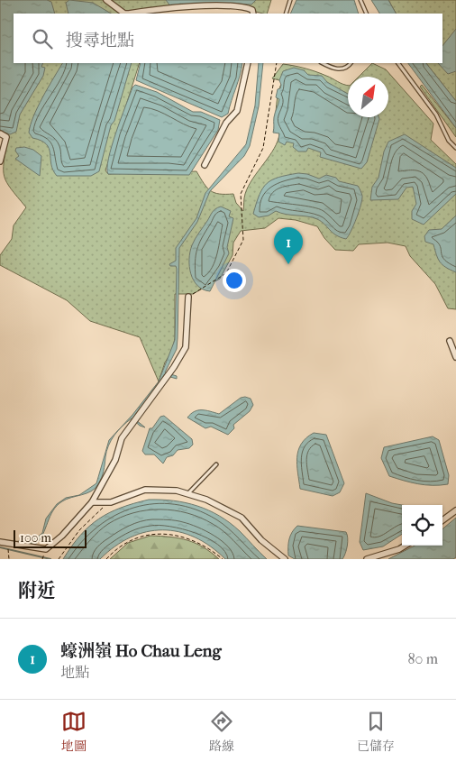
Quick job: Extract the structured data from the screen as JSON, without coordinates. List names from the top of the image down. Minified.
{"scale_bar":"100 m","north":"top right","page":{"search":"搜尋地點","pins":"1","scale":"100 m","heading":"附近","list":[{"mark":"1","name":"蠔洲嶺 Ho Chau Leng","note":"地點","value":"80 m"}],"nav":["地圖","路線","已儲存"]}}
